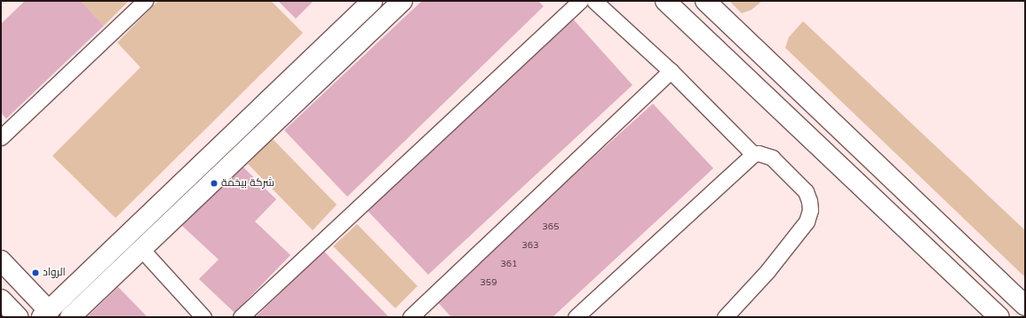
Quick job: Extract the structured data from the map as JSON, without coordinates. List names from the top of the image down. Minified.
{"places":["شركة بيخمة","الرواد"],"house_numbers":["365","363","361","359"]}
